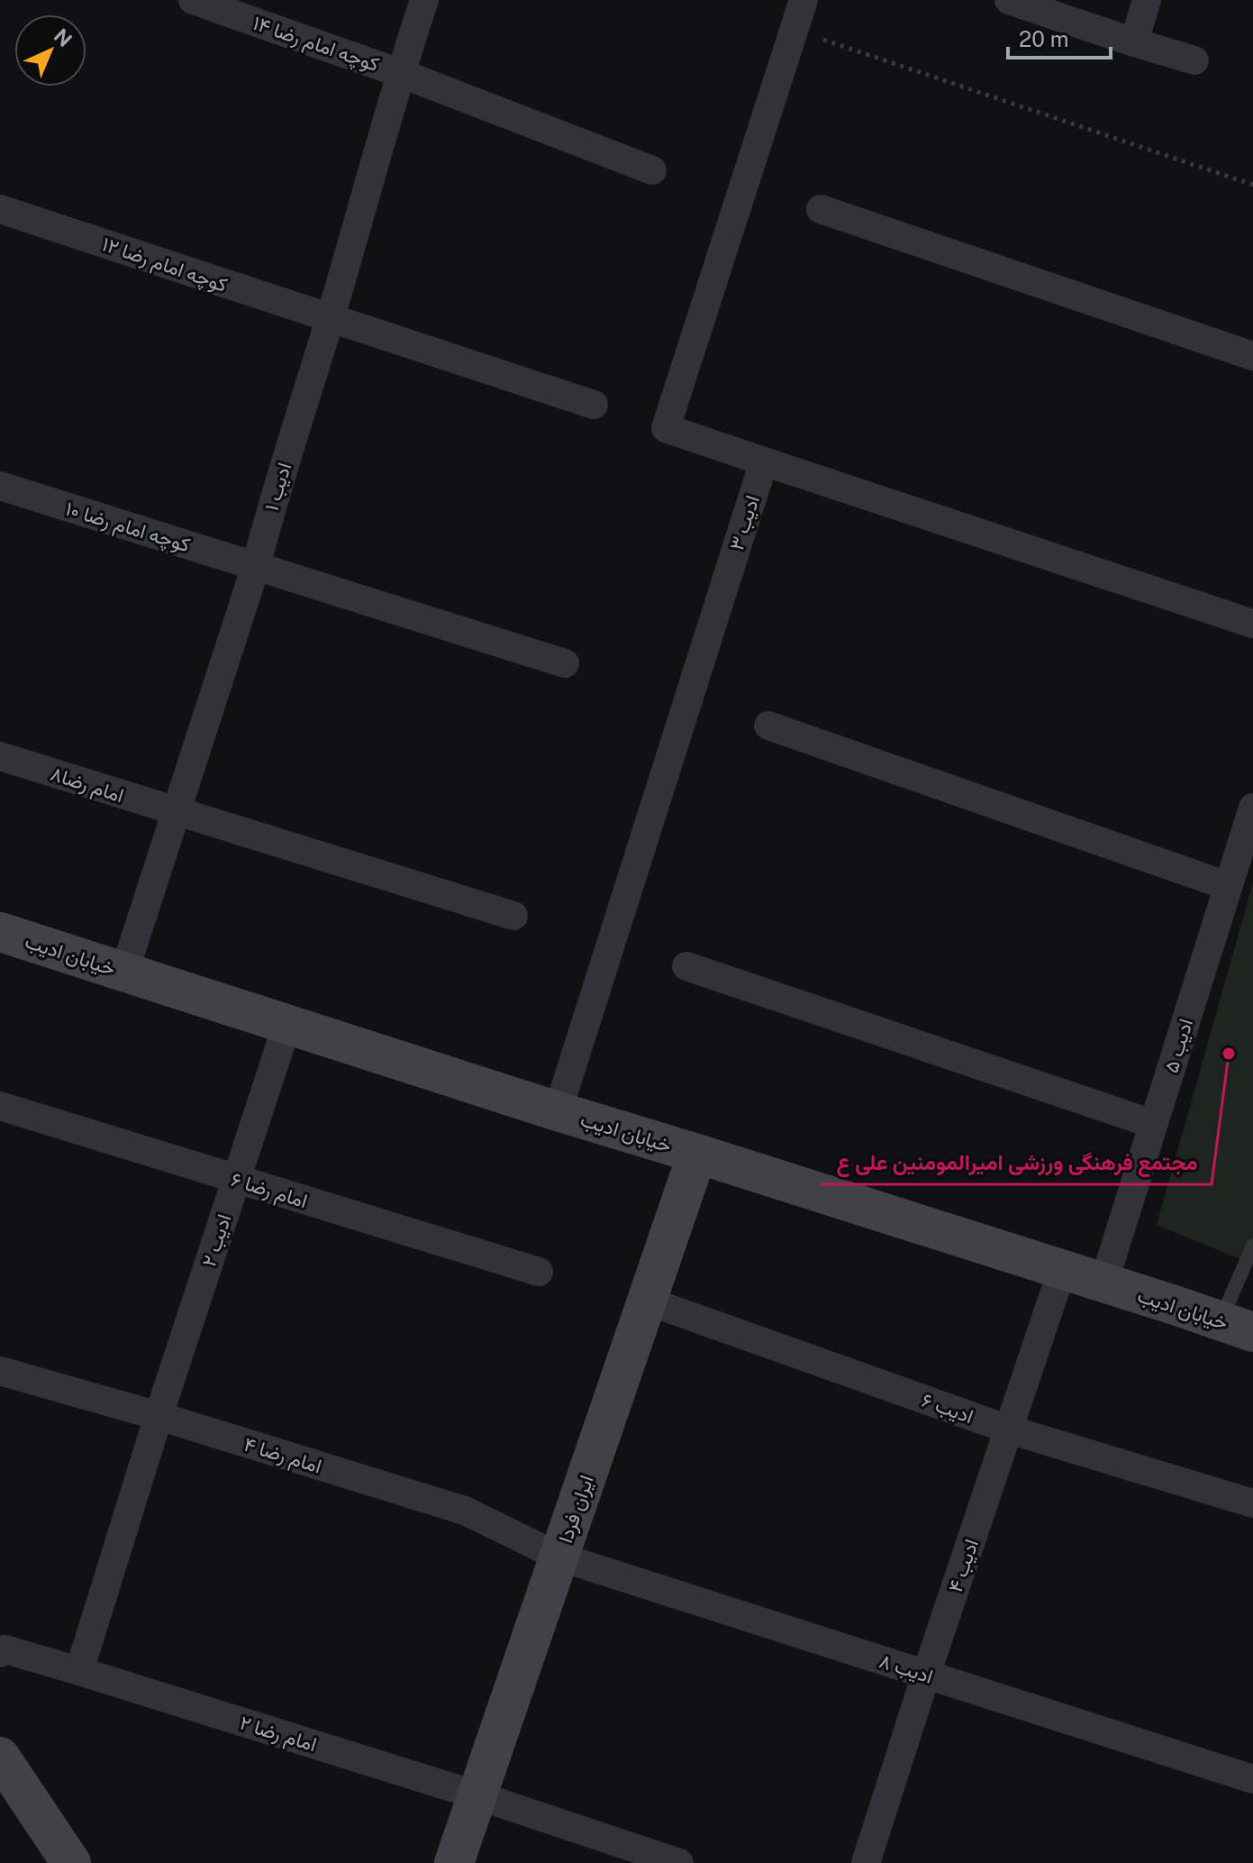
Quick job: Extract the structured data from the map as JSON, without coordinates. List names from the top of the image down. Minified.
{"streets":{"street":["کوچه امام رضا ۱۴","کوچه امام رضا ۱۲","ادیب ۱","ادیب ۳","کوچه امام رضا ۱۰","امام رضا۸","خیابان ادیب","ادیب ۵","امام رضا ۶","ادیب ۲","ادیب ۶","امام رضا ۴","ایران فردا","ادیب ۴","ادیب ۸","امام رضا ۲"]},"crossings":[["کوچه امام رضا ۱۴","ادیب ۱"],["کوچه امام رضا ۱۲","ادیب ۱"],["ادیب ۱","کوچه امام رضا ۱۰"],["ادیب ۱","امام رضا۸"],["ادیب ۱","خیابان ادیب"],["ادیب ۳","خیابان ادیب"],["خیابان ادیب","ادیب ۵"],["خیابان ادیب","ادیب ۲"],["خیابان ادیب","ایران فردا"],["خیابان ادیب","ادیب ۴"],["امام رضا ۶","ادیب ۲"],["ادیب ۲","امام رضا ۴"],["ادیب ۶","ایران فردا"],["ادیب ۶","ادیب ۴"],["امام رضا ۴","ایران فردا"],["امام رضا ۴","ادیب ۸"],["ایران فردا","ادیب ۸"],["ایران فردا","امام رضا ۲"],["ادیب ۴","ادیب ۸"]],"places":["مجتمع فرهنگی ورزشی امیرالمومنین علی ‌ع"],"scale_bar":"20 m","north":"top right"}
